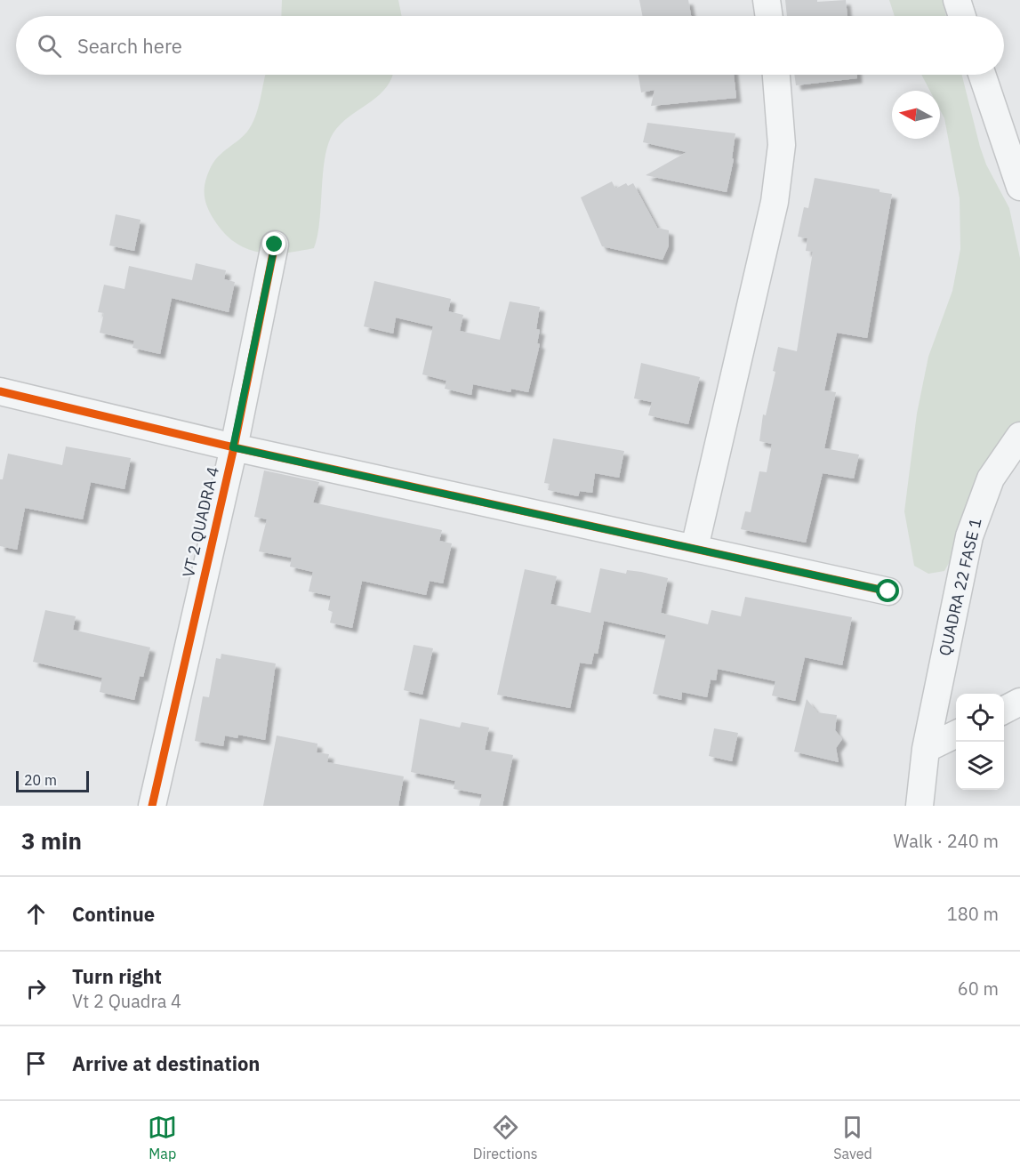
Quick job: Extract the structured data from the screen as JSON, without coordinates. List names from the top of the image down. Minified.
{"streets":{"street":["VT 2 QUADRA 4","QUADRA 22 FASE 1"]},"scale_bar":"20 m","north":"left","page":{"search":"Search here","scale":"20 m","heading":["3 min","Walk · 240 m"],"list":[["Continue","180 m"],["Turn right","Vt 2 Quadra 4","60 m"],"Arrive at destination"],"nav":["Map","Directions","Saved"]}}
